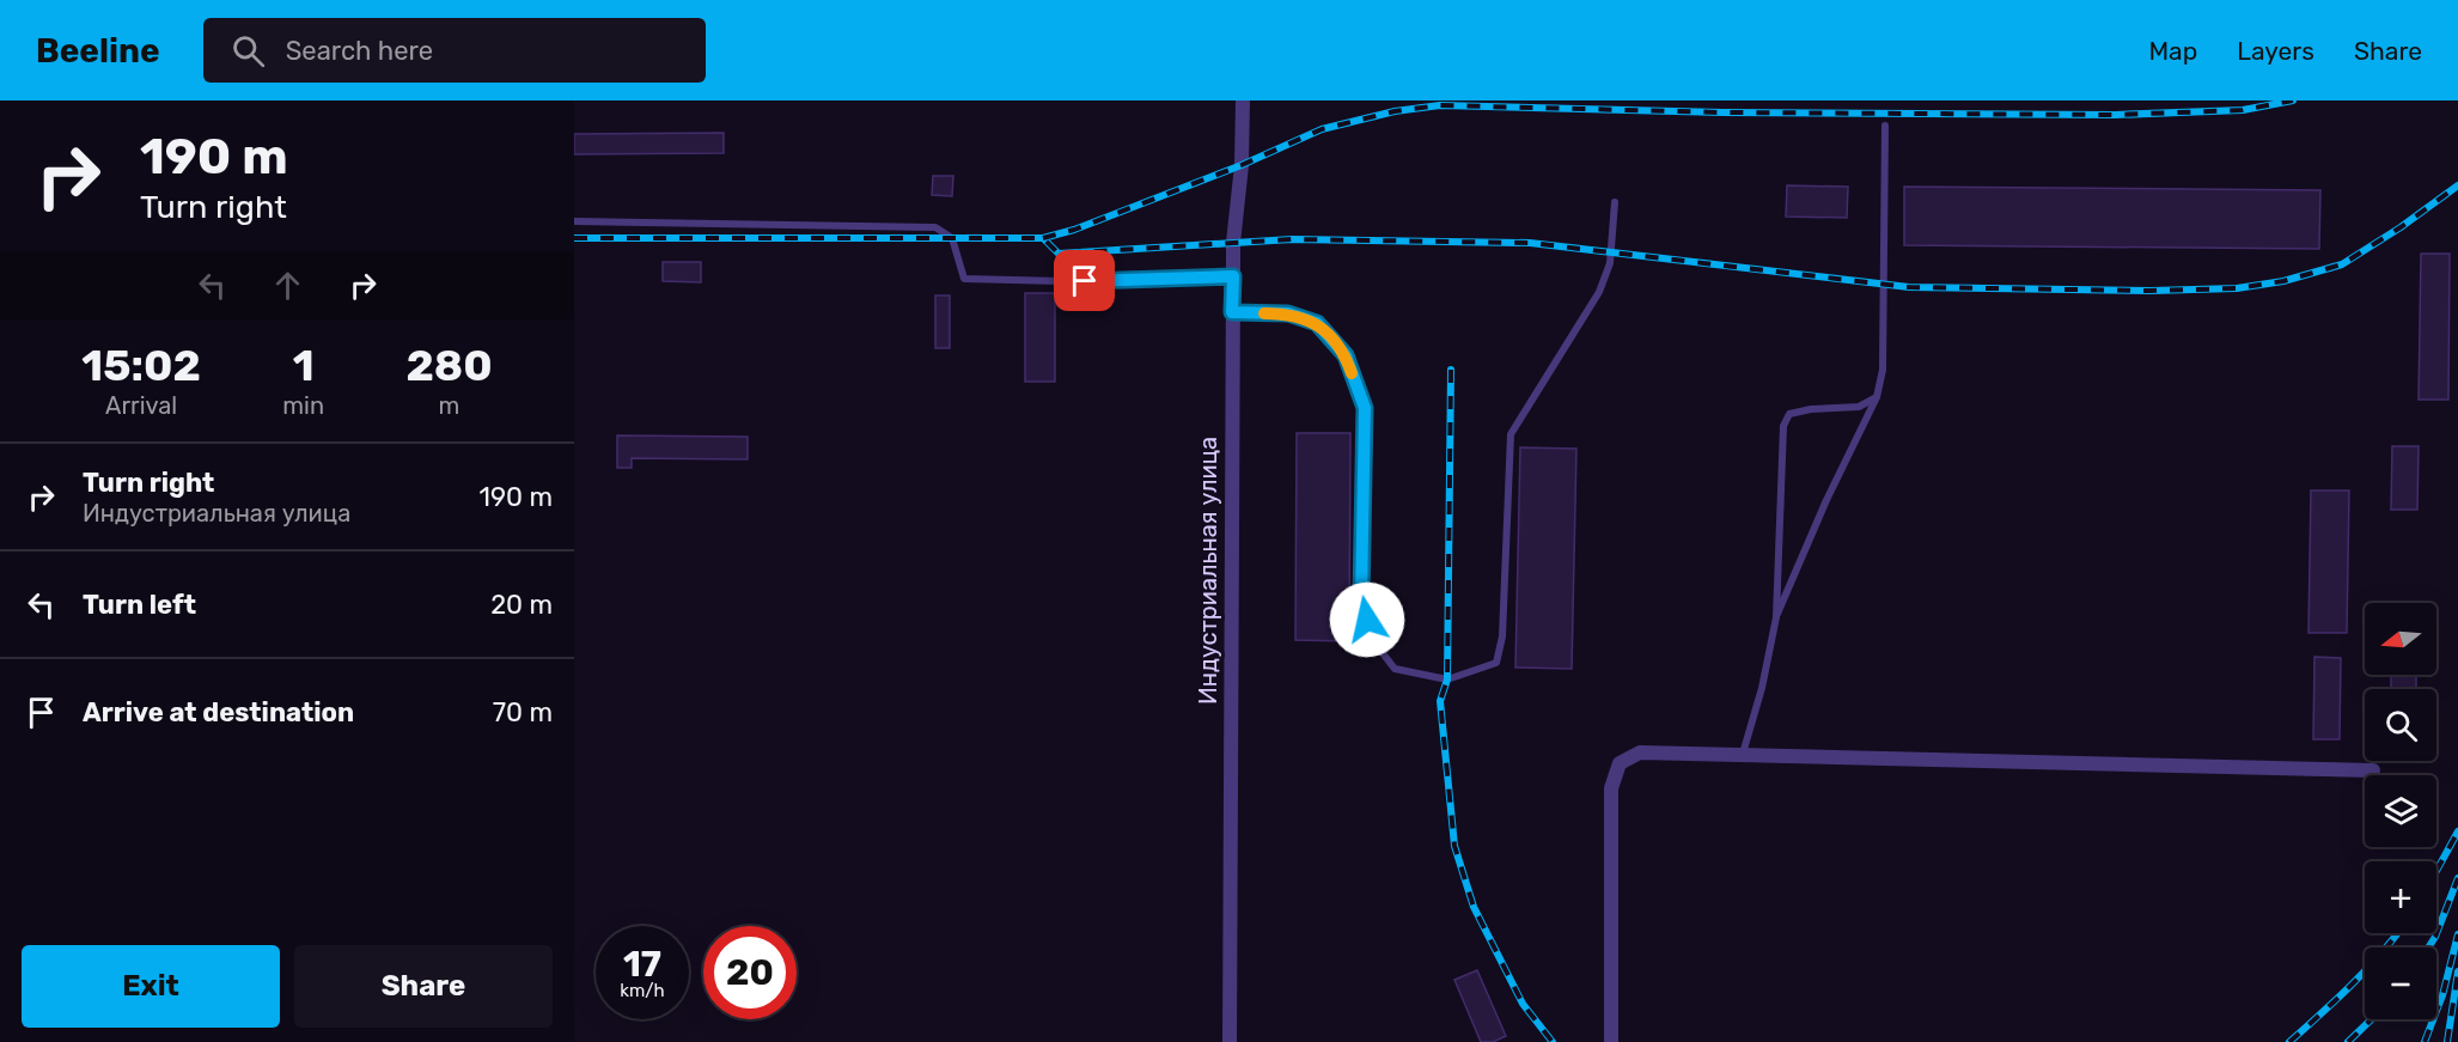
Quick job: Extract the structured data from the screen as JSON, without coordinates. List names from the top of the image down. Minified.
{"streets":{"street":["Индустриальная улица"]},"north":"left","page":{"header":"Beeline","search":"Search here","nav":["Map","Layers","Share"],"turn":["190 m","Turn right"],"eta":["15:02","Arrival","1","min","280","m"],"list":[{"name":"Turn right","note":"Индустриальная улица","value":"190 m"},{"name":"Turn left","value":"20 m"},{"name":"Arrive at destination","value":"70 m"}],"map_buttons":["+","−"],"speed":"17 km/h","limit":"20","buttons":["Exit","Share"]}}
